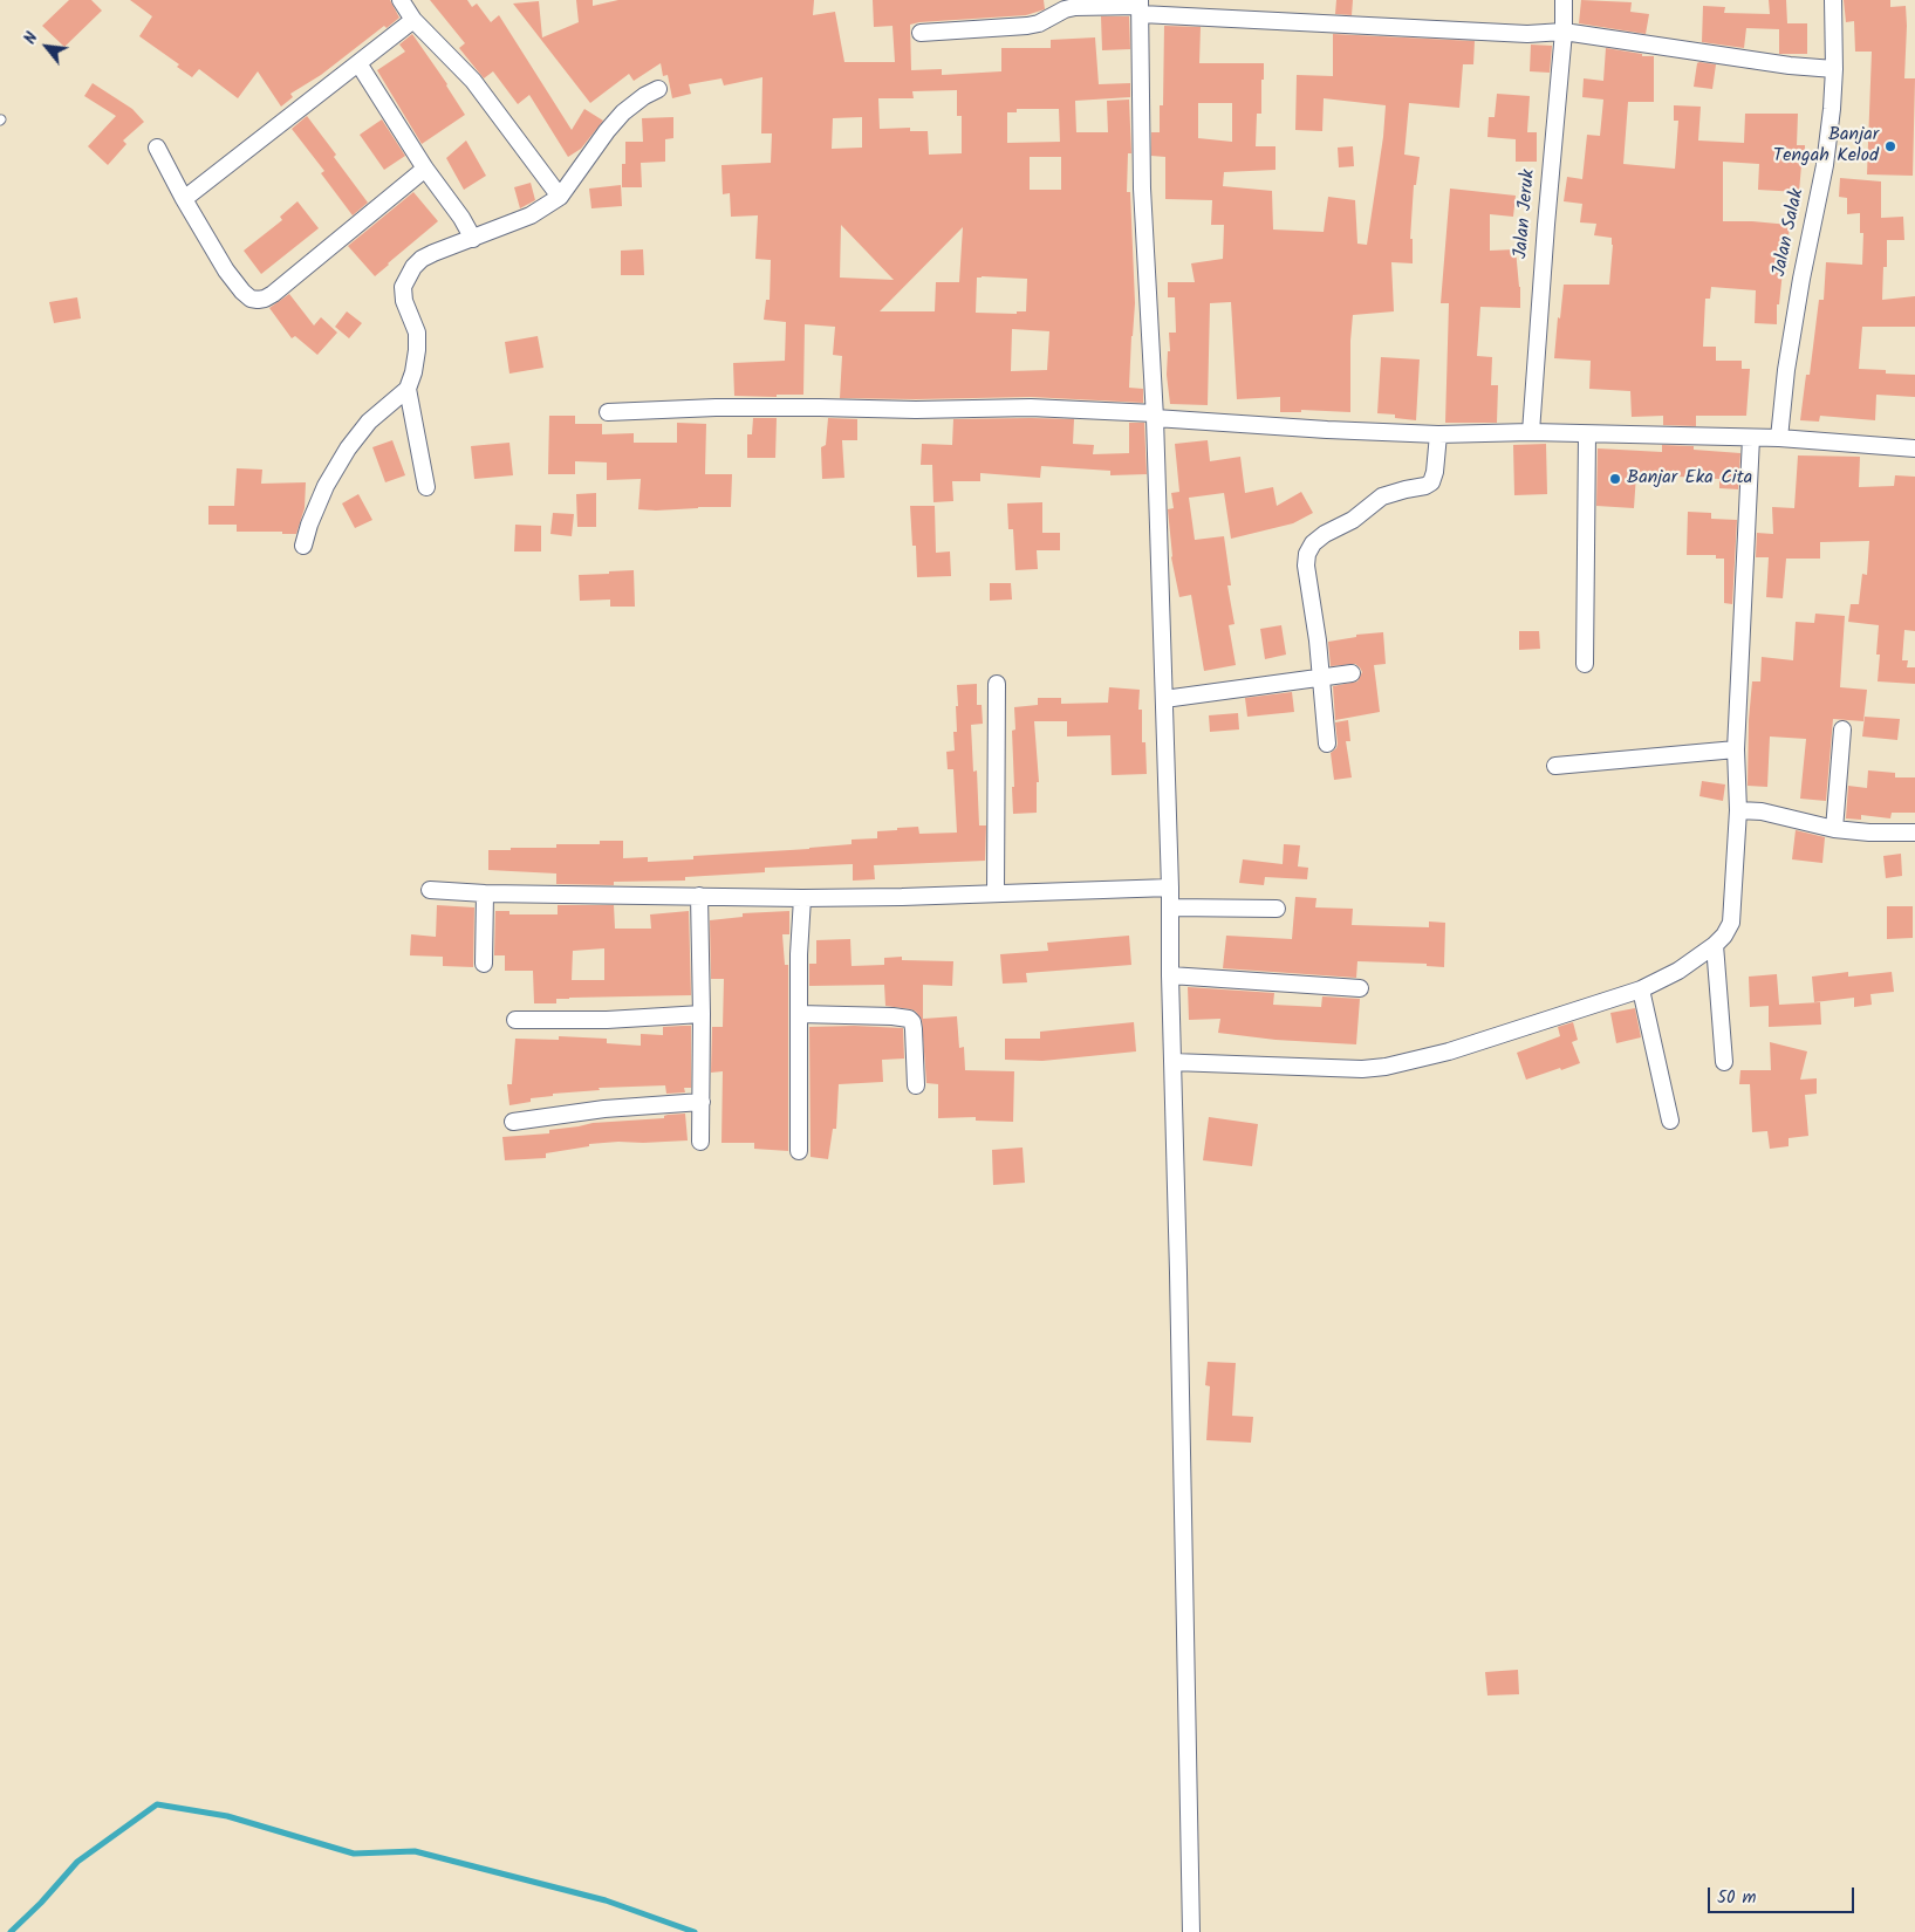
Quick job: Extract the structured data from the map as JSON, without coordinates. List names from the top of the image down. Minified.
{"streets":{"street":["Jalan Jeruk","Jalan Salak"]},"places":["Banjar Tengah Kelod","Banjar Eka Cita"],"scale_bar":"50 m","north":"top left"}
